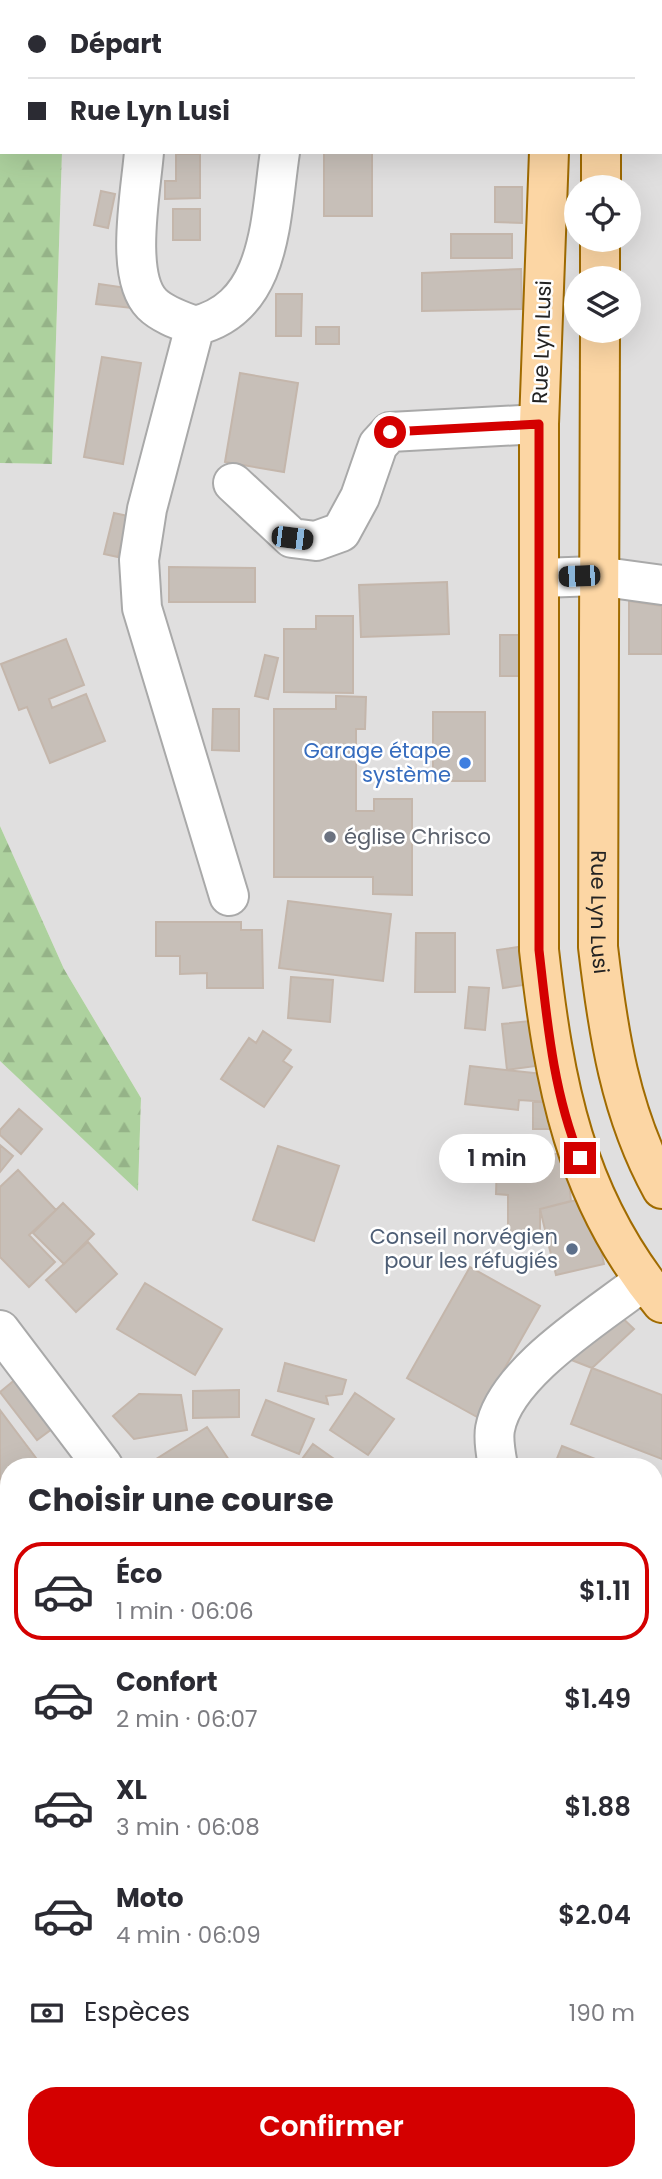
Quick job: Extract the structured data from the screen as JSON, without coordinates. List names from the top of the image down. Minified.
{"streets":{"main road":["Rue Lyn Lusi"]},"places":["Garage étape système","église Chrisco","Conseil norvégien pour les réfugiés"],"page":{"banner":["Départ","Rue Lyn Lusi"],"bubble":"1 min","heading":"Choisir une course","list":[{"name":"Éco","note":"1 min · 06:06","value":"$1.11"},{"name":"Confort","note":"2 min · 06:07","value":"$1.49"},{"name":"XL","note":"3 min · 06:08","value":"$1.88"},{"name":"Moto","note":"4 min · 06:09","value":"$2.04"}],"pay":["Espèces","190 m"],"buttons":"Confirmer"}}
